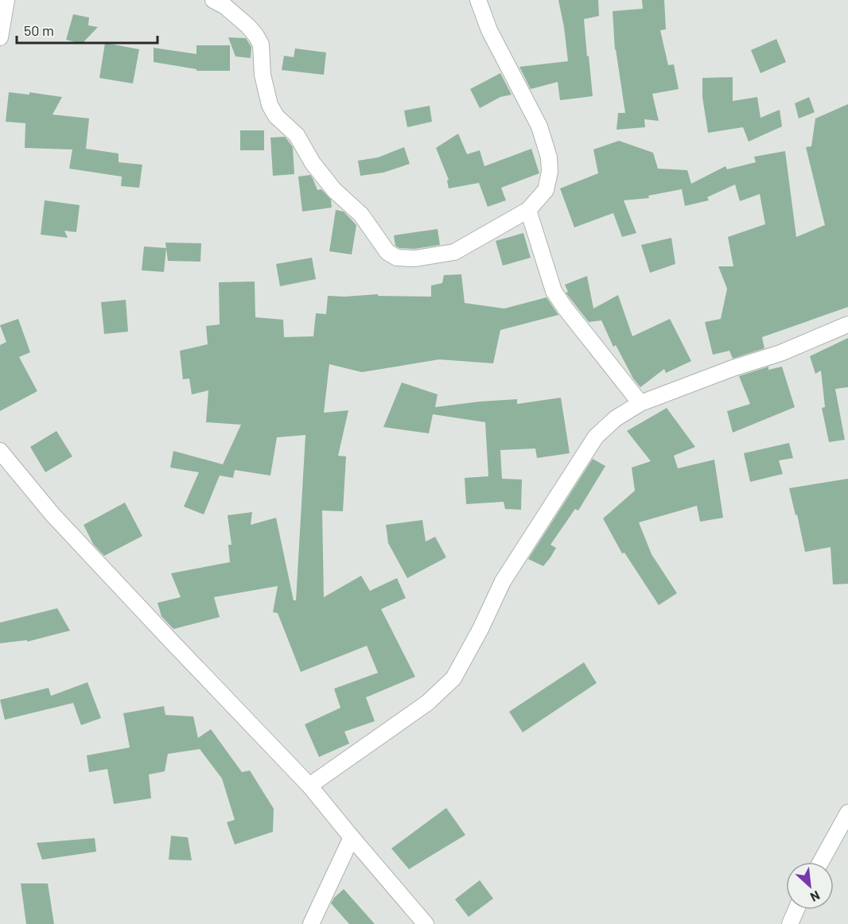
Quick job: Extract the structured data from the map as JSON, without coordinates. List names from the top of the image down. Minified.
{"scale_bar":"50 m","north":"bottom right"}
